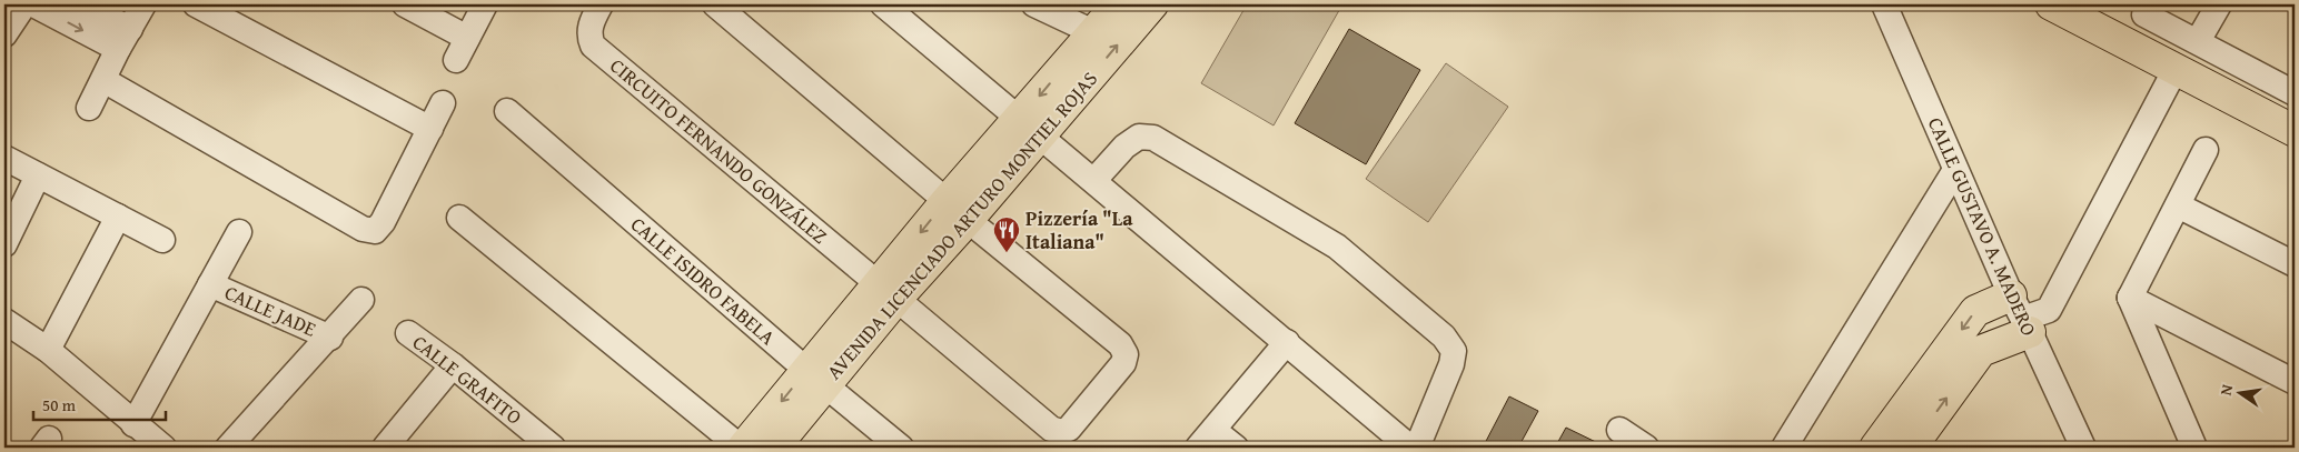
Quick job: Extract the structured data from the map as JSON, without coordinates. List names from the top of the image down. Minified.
{"streets":{"main road":["AVENIDA LICENCIADO ARTURO MONTIEL ROJAS"],"street":["CIRCUITO FERNANDO GONZÁLEZ","CALLE GUSTAVO A. MADERO","CALLE ISIDRO FABELA","CALLE JADE","CALLE GRAFITO"]},"crossings":[["CIRCUITO FERNANDO GONZÁLEZ","AVENIDA LICENCIADO ARTURO MONTIEL ROJAS"],["AVENIDA LICENCIADO ARTURO MONTIEL ROJAS","CALLE ISIDRO FABELA"]],"places":{"restaurant":["Pizzería \"La Italiana\""]},"scale_bar":"50 m","north":"left"}
